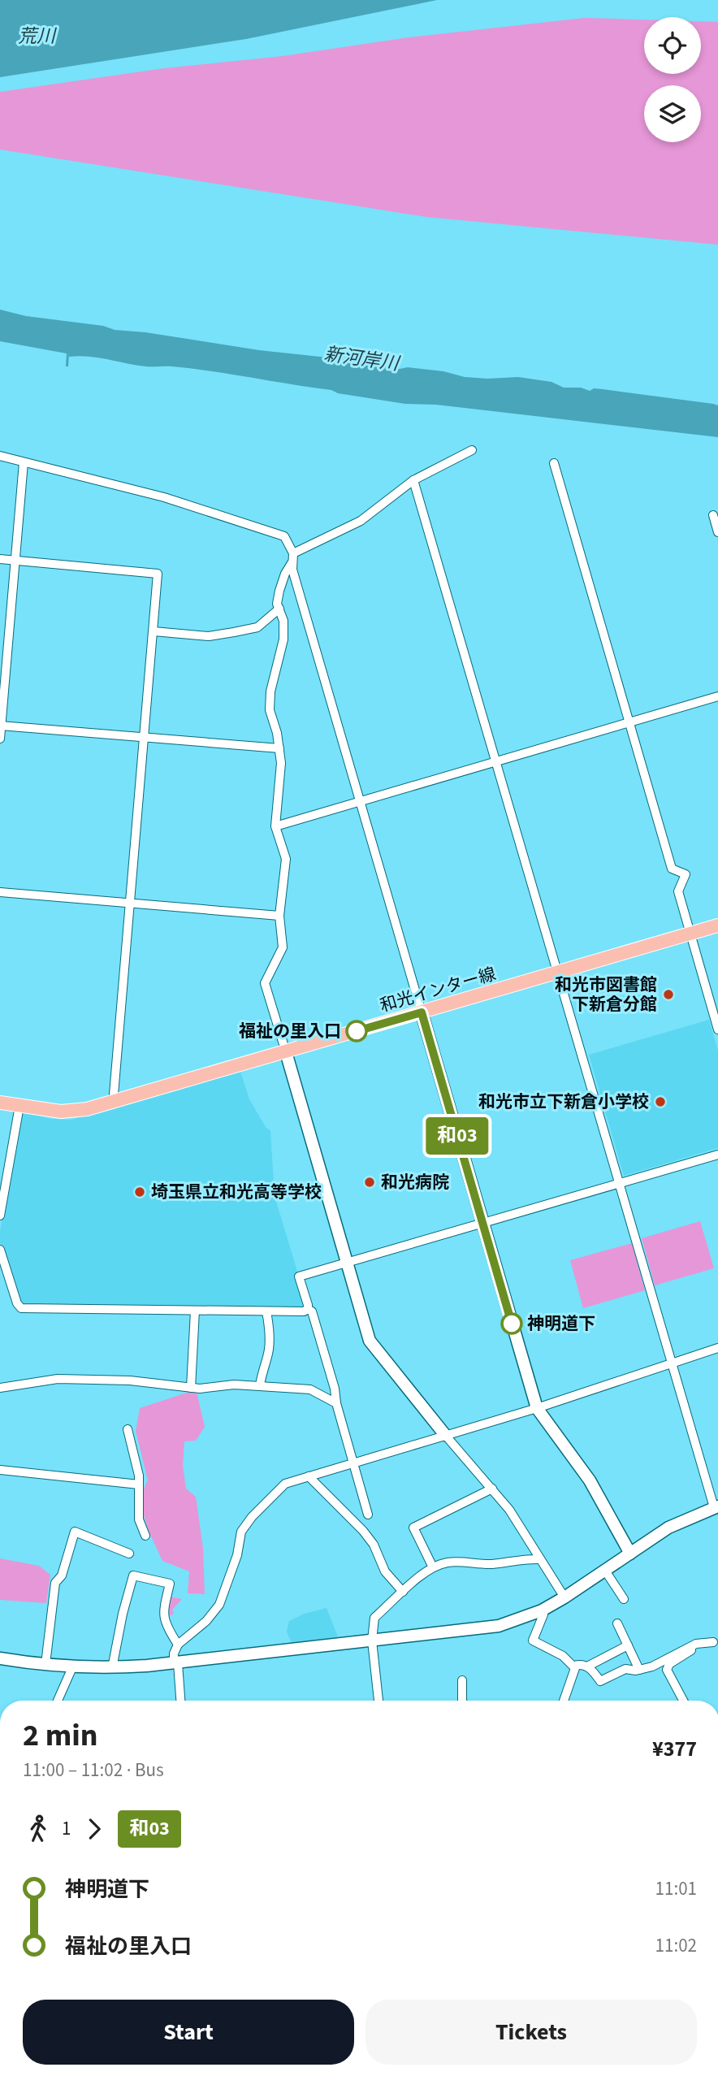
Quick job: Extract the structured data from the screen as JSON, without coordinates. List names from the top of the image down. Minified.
{"streets":{"main road":["和光インター線"]},"water":["荒川","新河岸川"],"places":["和光市図書館 下新倉分館","福祉の里入口","和光市立下新倉小学校","和光病院","埼玉県立和光高等学校","神明道下"],"lines":["bus line 和03"],"page":{"on_map":"和03","heading":["2 min","11:00 – 11:02 · Bus","¥377"],"legs":["1","和03"],"list":[{"name":"神明道下","value":"11:01"},{"name":"福祉の里入口","value":"11:02"}],"buttons":["Start","Tickets"]}}
